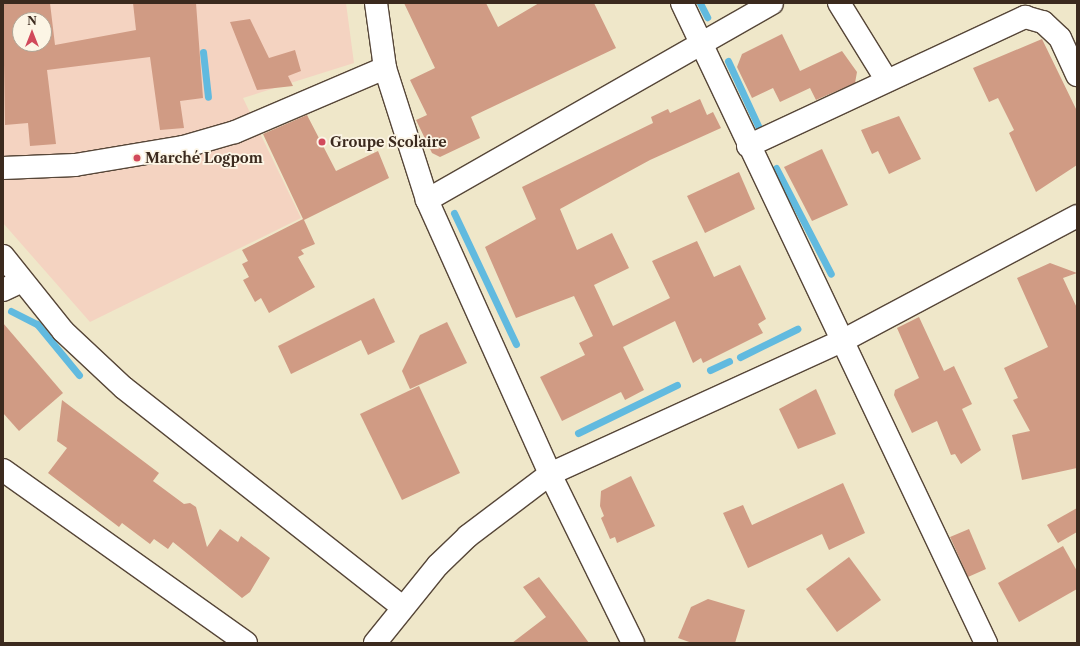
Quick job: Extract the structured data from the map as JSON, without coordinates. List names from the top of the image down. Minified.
{"places":["Groupe Scolaire","Marché Logpom"],"north":"top"}
